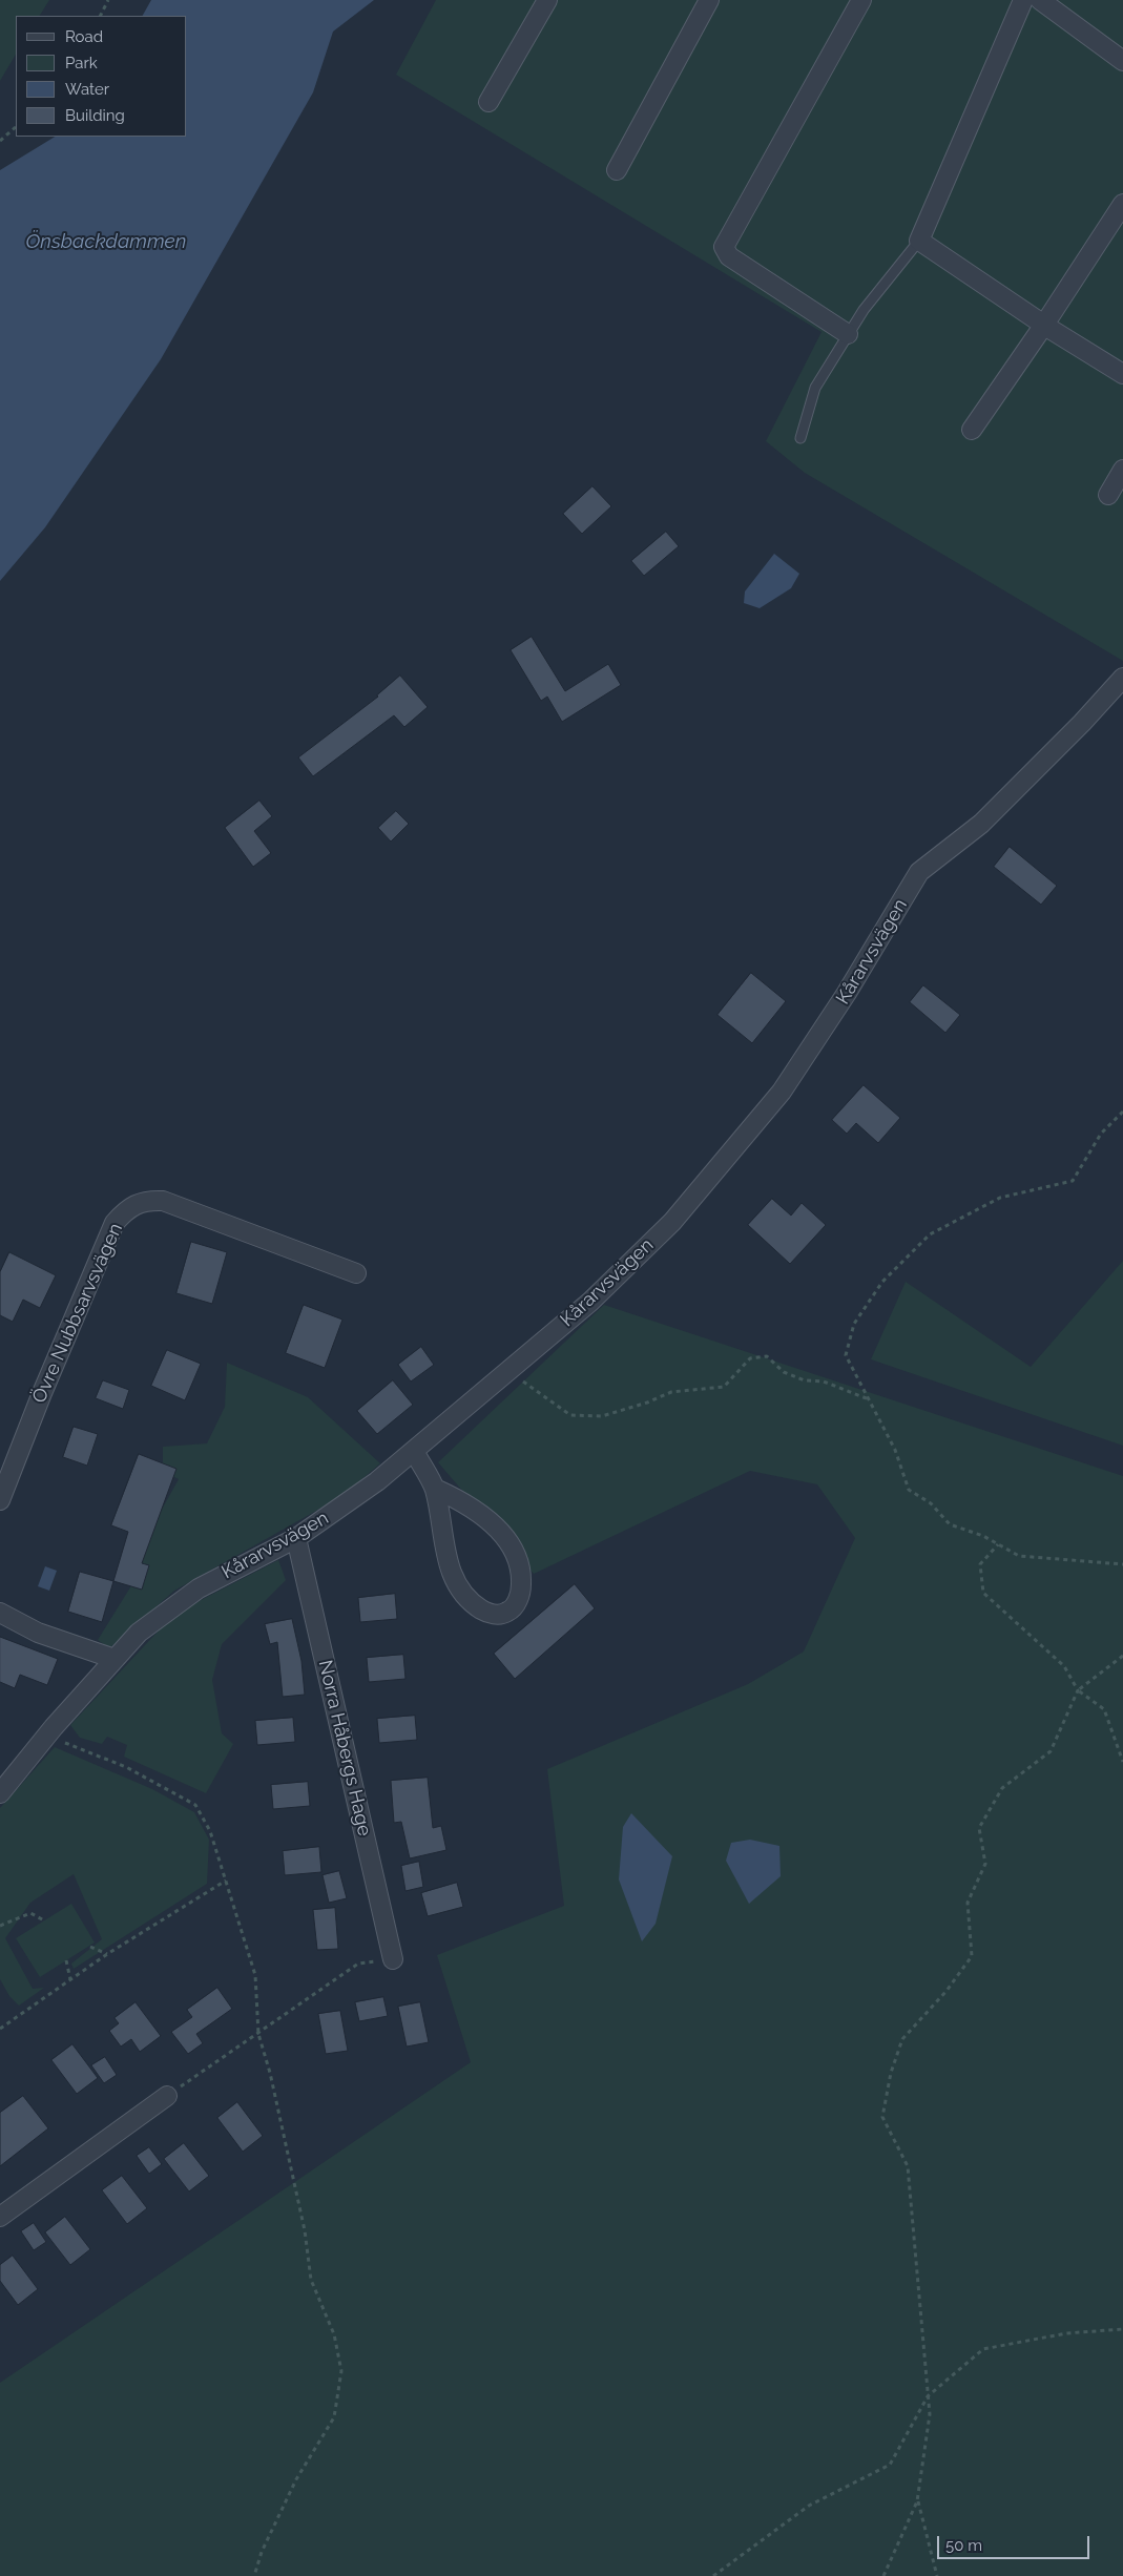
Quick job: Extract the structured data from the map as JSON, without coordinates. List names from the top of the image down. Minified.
{"streets":{"street":["Kårarvsvägen","Övre Nubbsarvsvägen","Norra Håbergs Hage"]},"crossings":[["Kårarvsvägen","Norra Håbergs Hage"]],"water":["Önsbackdammen"],"legend":["Road","Park","Water","Building"],"scale_bar":"50 m"}
